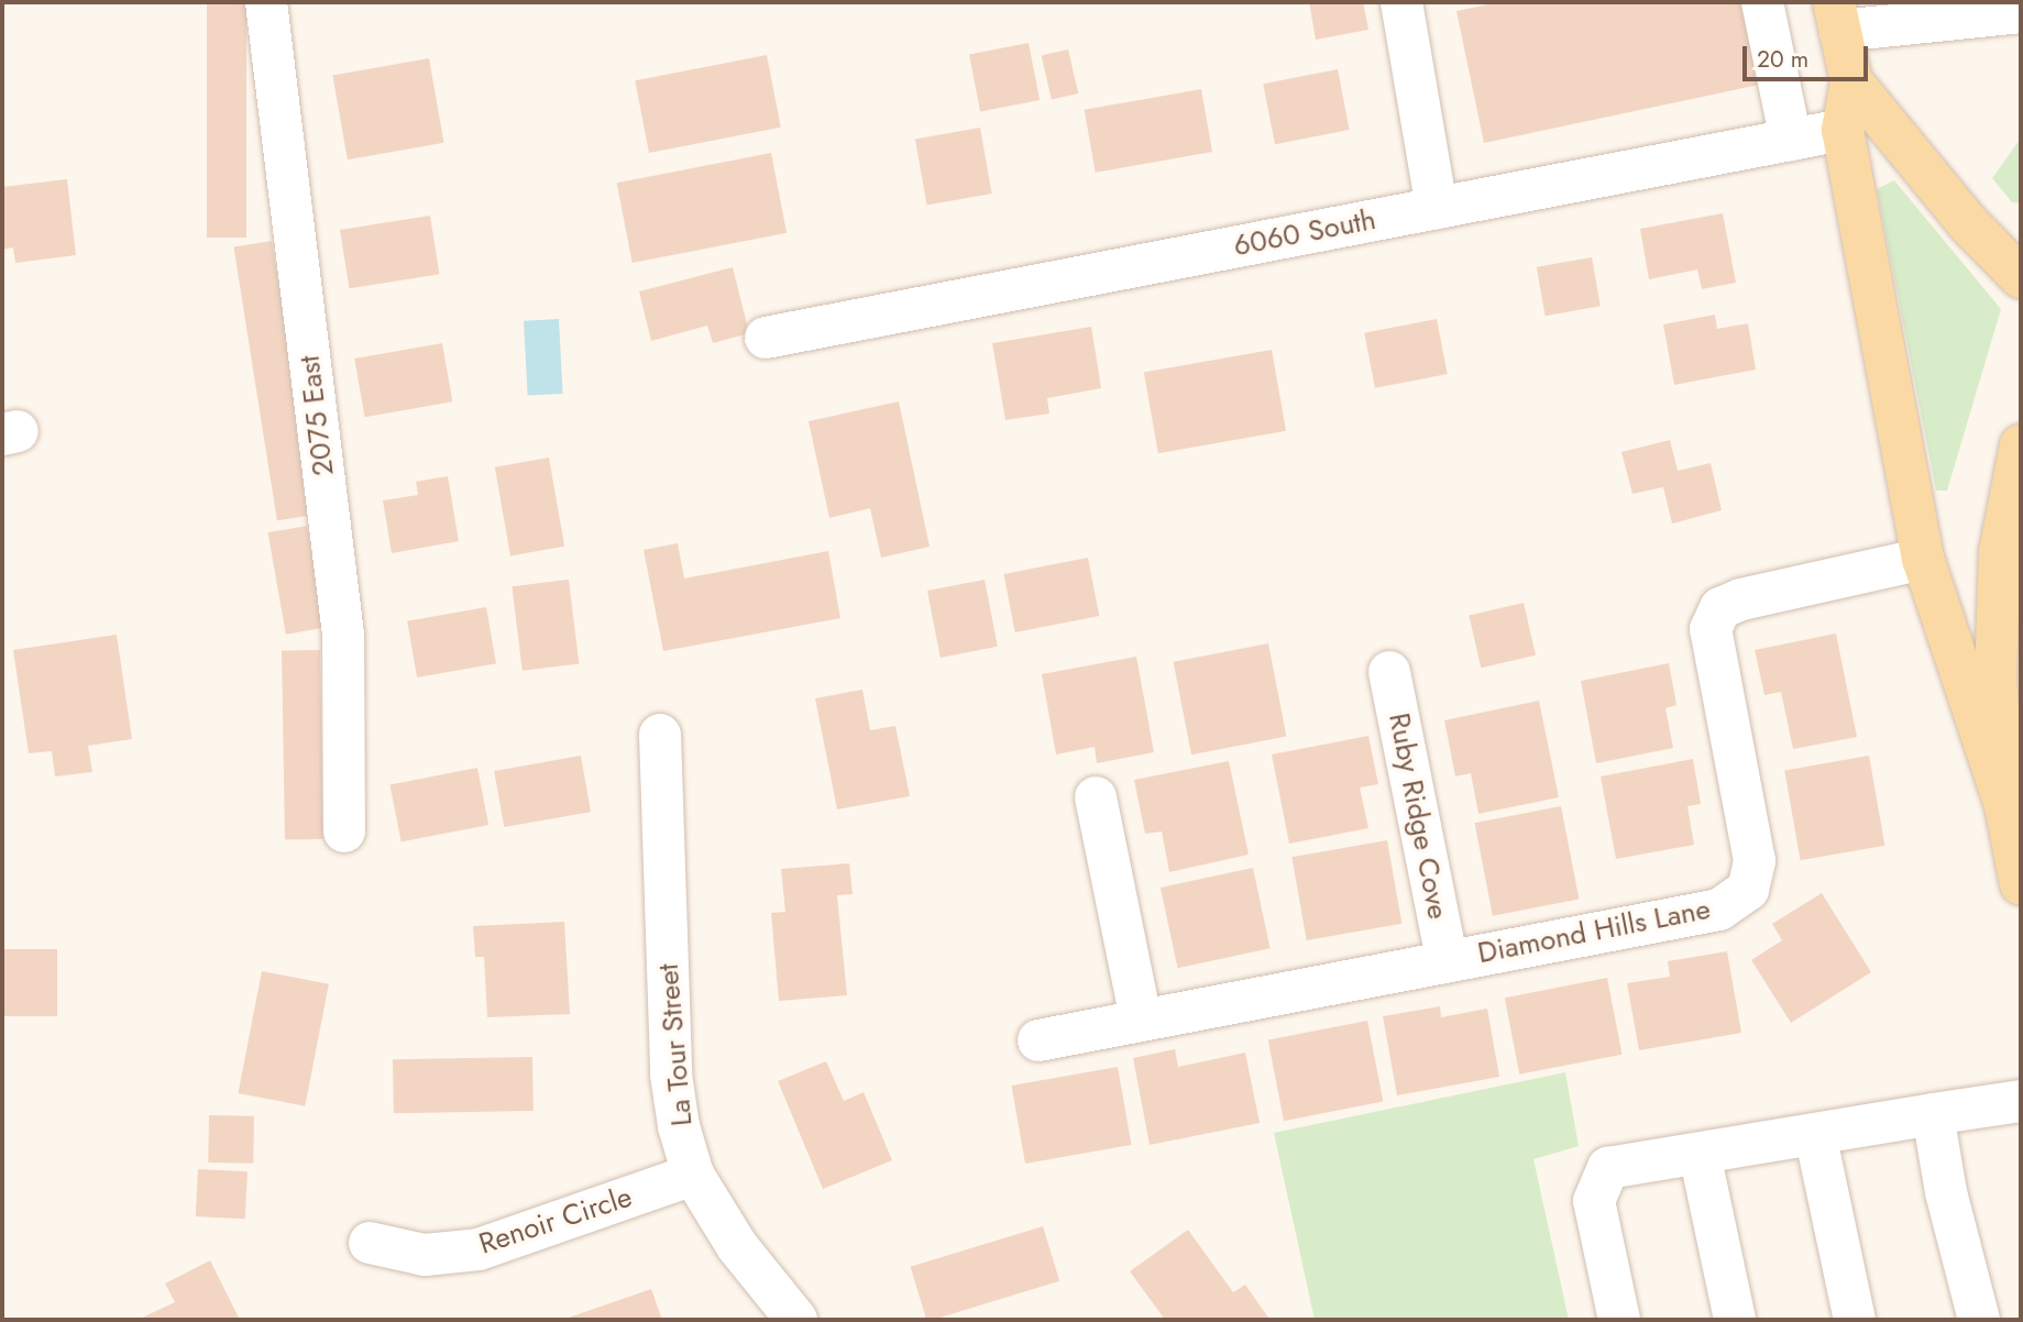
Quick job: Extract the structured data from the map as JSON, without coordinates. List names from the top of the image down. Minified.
{"streets":{"street":["6060 South","2075 East","Ruby Ridge Cove","Diamond Hills Lane","La Tour Street","Renoir Circle"]},"crossings":[["Ruby Ridge Cove","Diamond Hills Lane"],["La Tour Street","Renoir Circle"]],"scale_bar":"20 m"}
